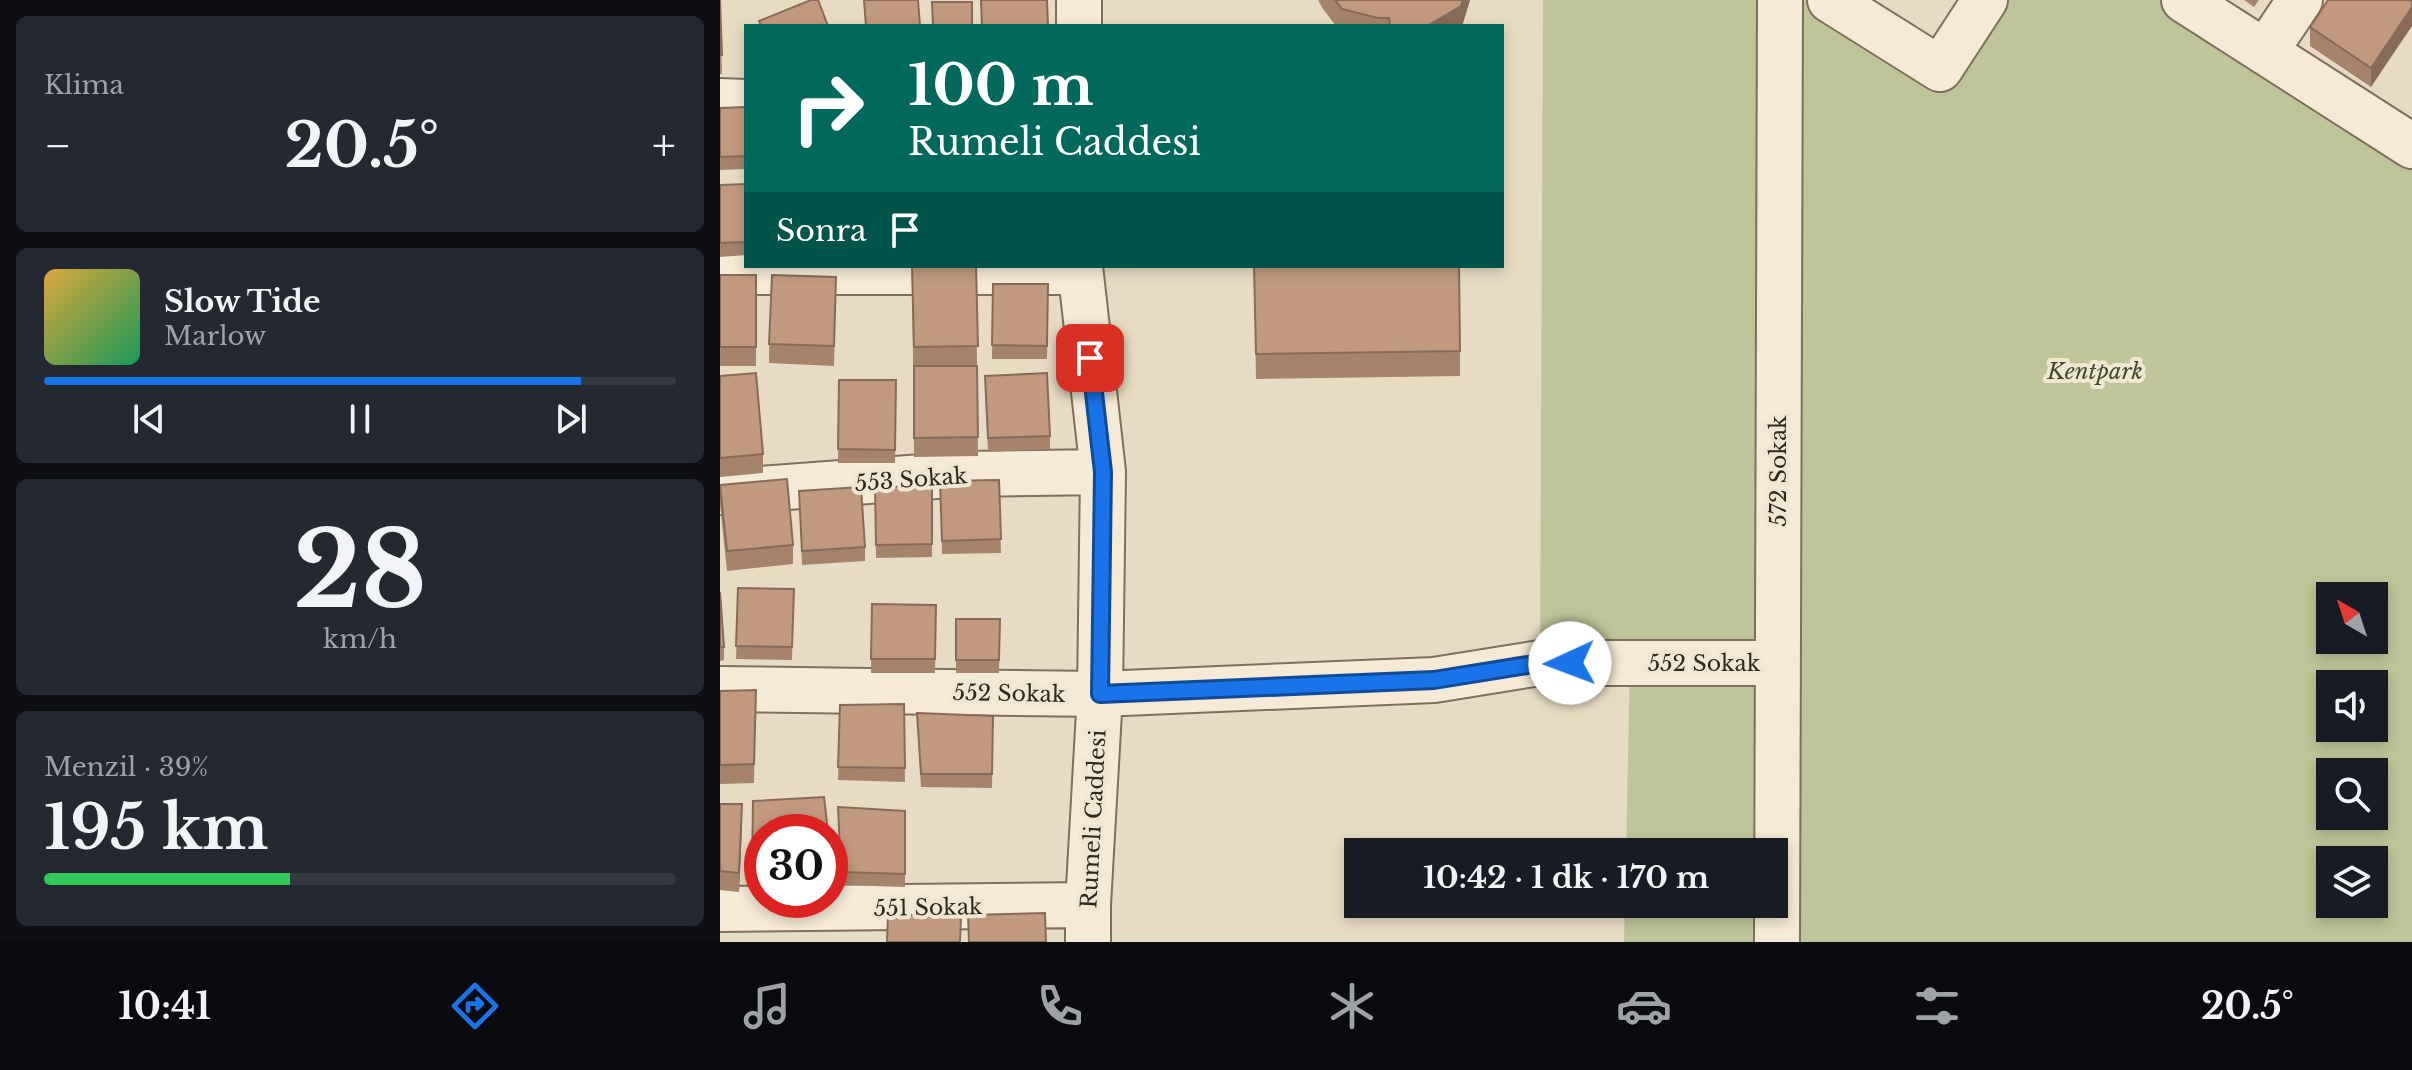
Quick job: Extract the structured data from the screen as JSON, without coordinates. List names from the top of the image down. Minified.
{"streets":{"street":["572 Sokak","553 Sokak","552 Sokak","Rumeli Caddesi","551 Sokak"]},"crossings":[["572 Sokak","552 Sokak"],["553 Sokak","Rumeli Caddesi"],["552 Sokak","Rumeli Caddesi"],["Rumeli Caddesi","551 Sokak"]],"parks":["Kentpark"],"north":"top left","page":{"tile":["Klima",["28","km/h"],["Menzil · 39%","195 km"]],"turn":["100 m","Rumeli Caddesi"],"heat":["−","20.5°","+"],"then":"Sonra","song":["Slow Tide","Marlow"],"limit":"30","trip":"10:42 · 1 dk · 170 m","tabs":["10:41","20.5°"]}}
